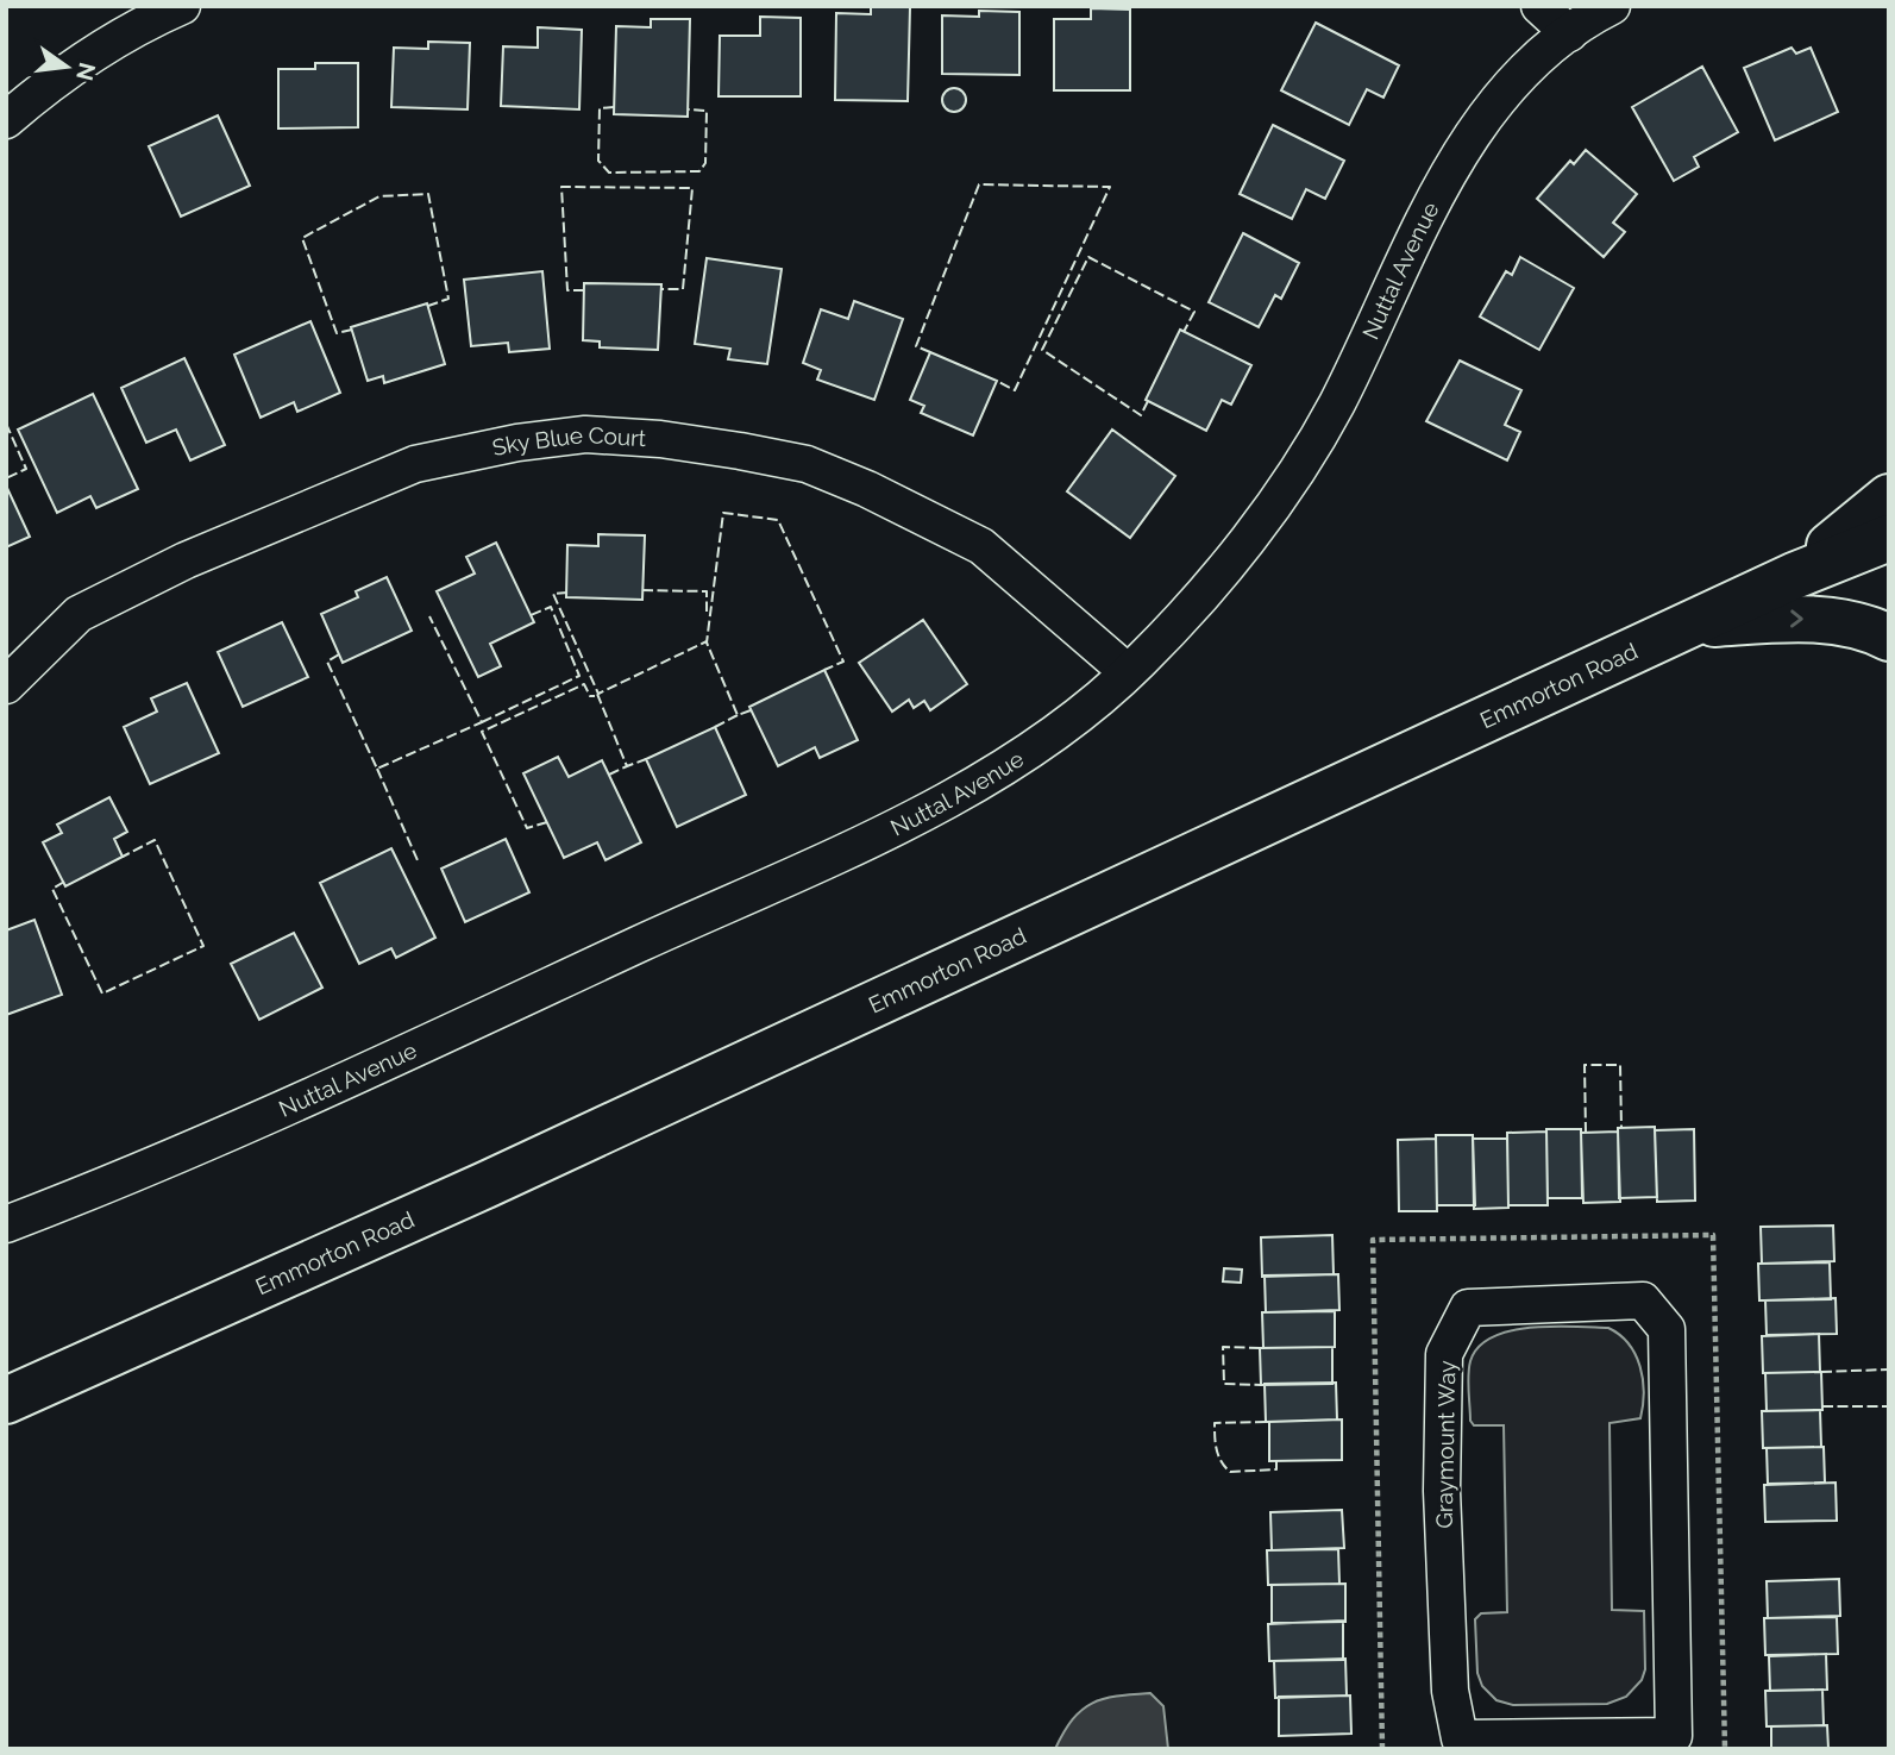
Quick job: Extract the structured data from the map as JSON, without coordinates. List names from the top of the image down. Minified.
{"streets":{"main road":["Emmorton Road"],"street":["Nuttal Avenue","Sky Blue Court","Graymount Way"]},"crossings":[["Nuttal Avenue","Sky Blue Court"]],"north":"right"}
